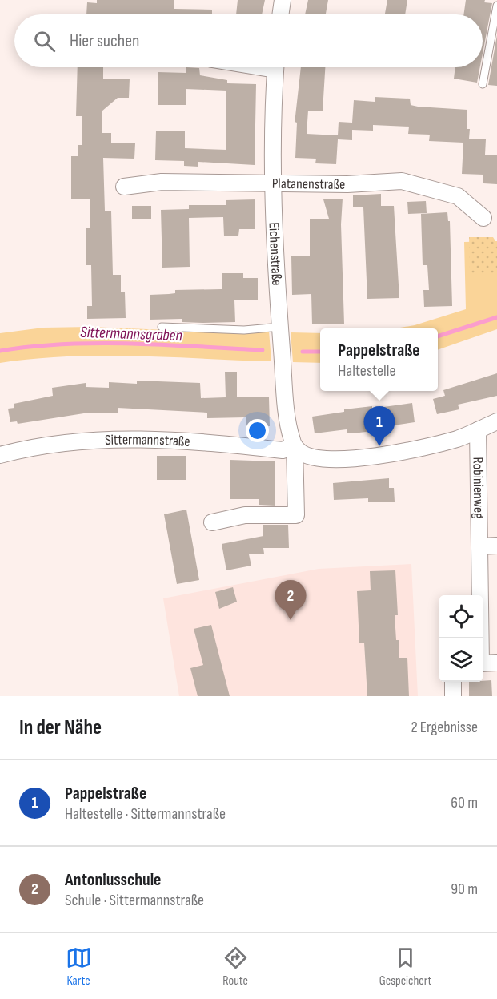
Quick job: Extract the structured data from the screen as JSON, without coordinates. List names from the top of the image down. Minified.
{"streets":{"street":["Platanenstraße","Eichenstraße","Sittermannstraße","Robinienweg"]},"crossings":[["Platanenstraße","Eichenstraße"],["Eichenstraße","Sittermannstraße"]],"water":["Sittermannsgraben"],"page":{"search":"Hier suchen","popup":["Pappelstraße","Haltestelle"],"pins":["1","2"],"heading":["In der Nähe","2 Ergebnisse"],"list":[{"mark":"1","name":"Pappelstraße","note":"Haltestelle · Sittermannstraße","value":"60 m"},{"mark":"2","name":"Antoniusschule","note":"Schule · Sittermannstraße","value":"90 m"}],"nav":["Karte","Route","Gespeichert"]}}
